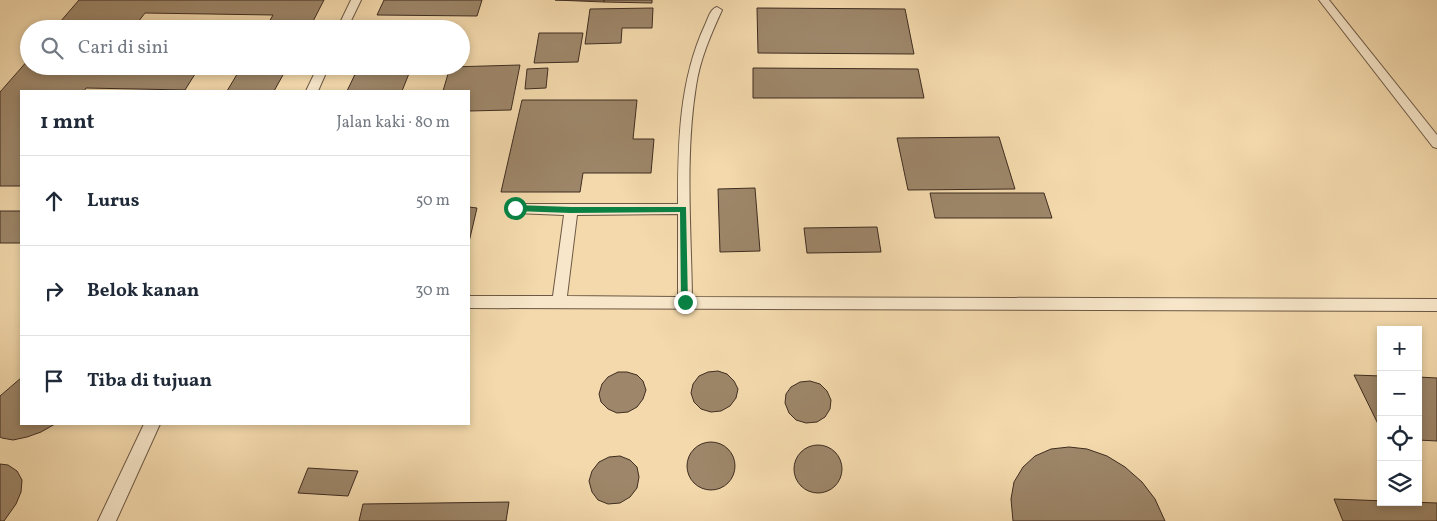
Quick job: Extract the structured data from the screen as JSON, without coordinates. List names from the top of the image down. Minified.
{"page":{"search":"Cari di sini","heading":["1 mnt","Jalan kaki · 80 m"],"list":[["Lurus","50 m"],["Belok kanan","30 m"],"Tiba di tujuan"],"map_buttons":["+","−"]}}
